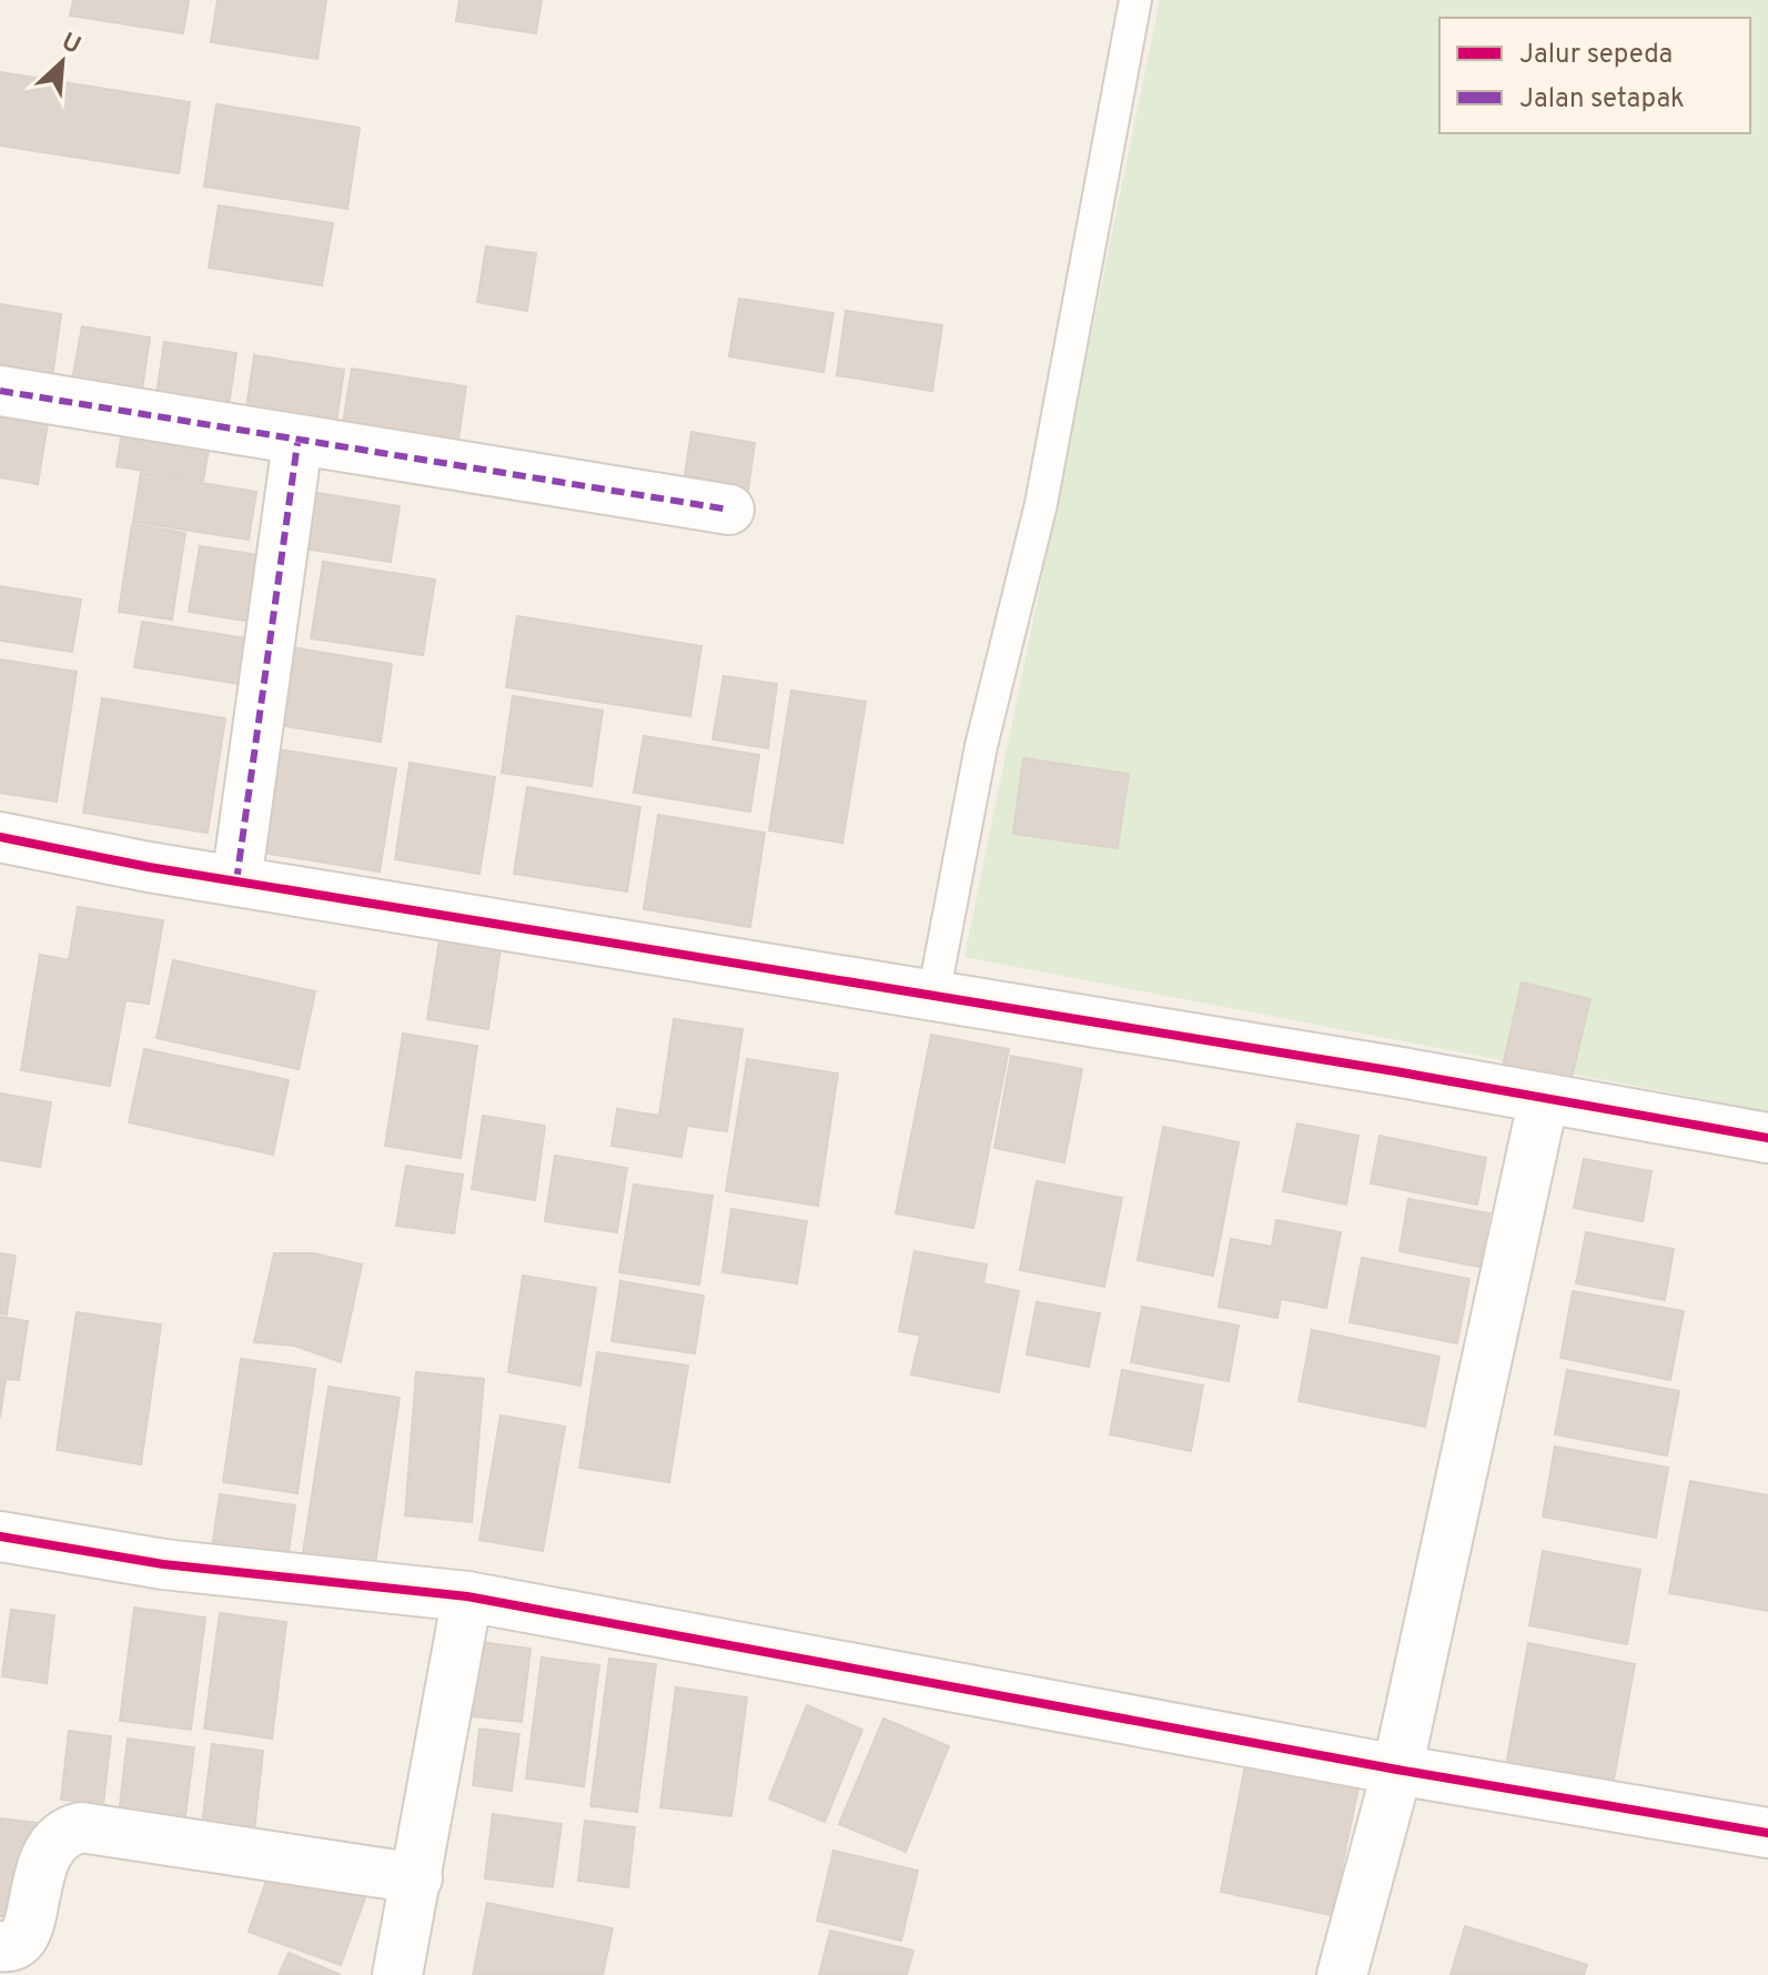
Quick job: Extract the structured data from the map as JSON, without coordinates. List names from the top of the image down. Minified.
{"legend":["Jalur sepeda","Jalan setapak"],"north":"top right"}
